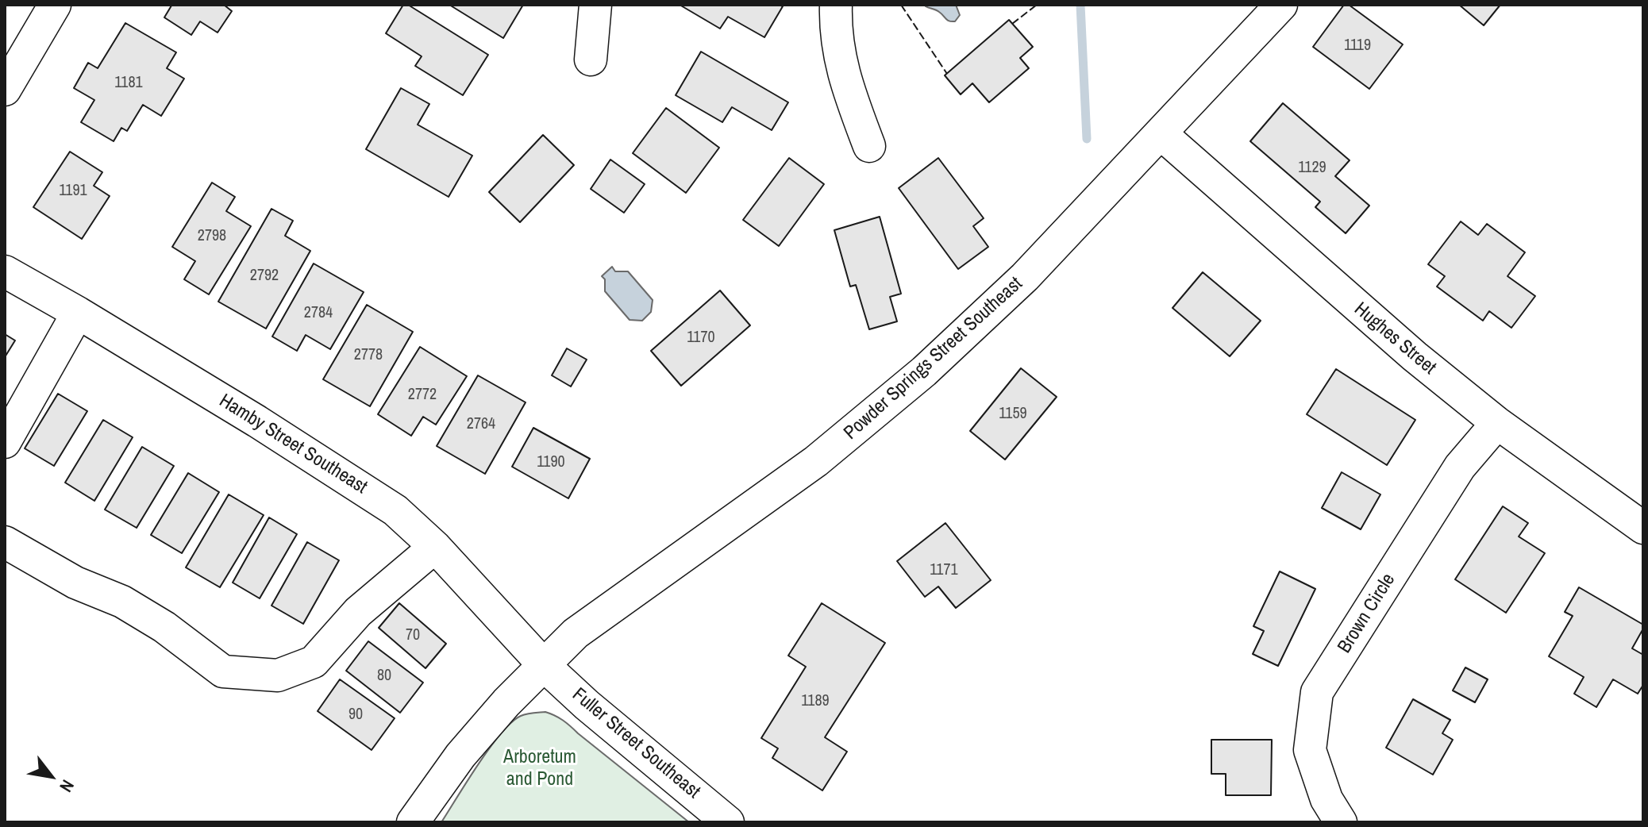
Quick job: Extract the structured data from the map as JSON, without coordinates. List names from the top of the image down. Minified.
{"streets":{"street":["Hughes Street","Powder Springs Street Southeast","Hamby Street Southeast","Brown Circle","Fuller Street Southeast"]},"crossings":[["Hughes Street","Powder Springs Street Southeast"],["Hughes Street","Brown Circle"],["Powder Springs Street Southeast","Hamby Street Southeast"],["Powder Springs Street Southeast","Fuller Street Southeast"],["Hamby Street Southeast","Fuller Street Southeast"]],"parks":["Arboretum and Pond"],"house_numbers":["1119","1181","1129","1191","2798","2792","2784","1170","2778","2772","1159","2764","1190","1171","70","80","1189","90"],"north":"bottom right"}
